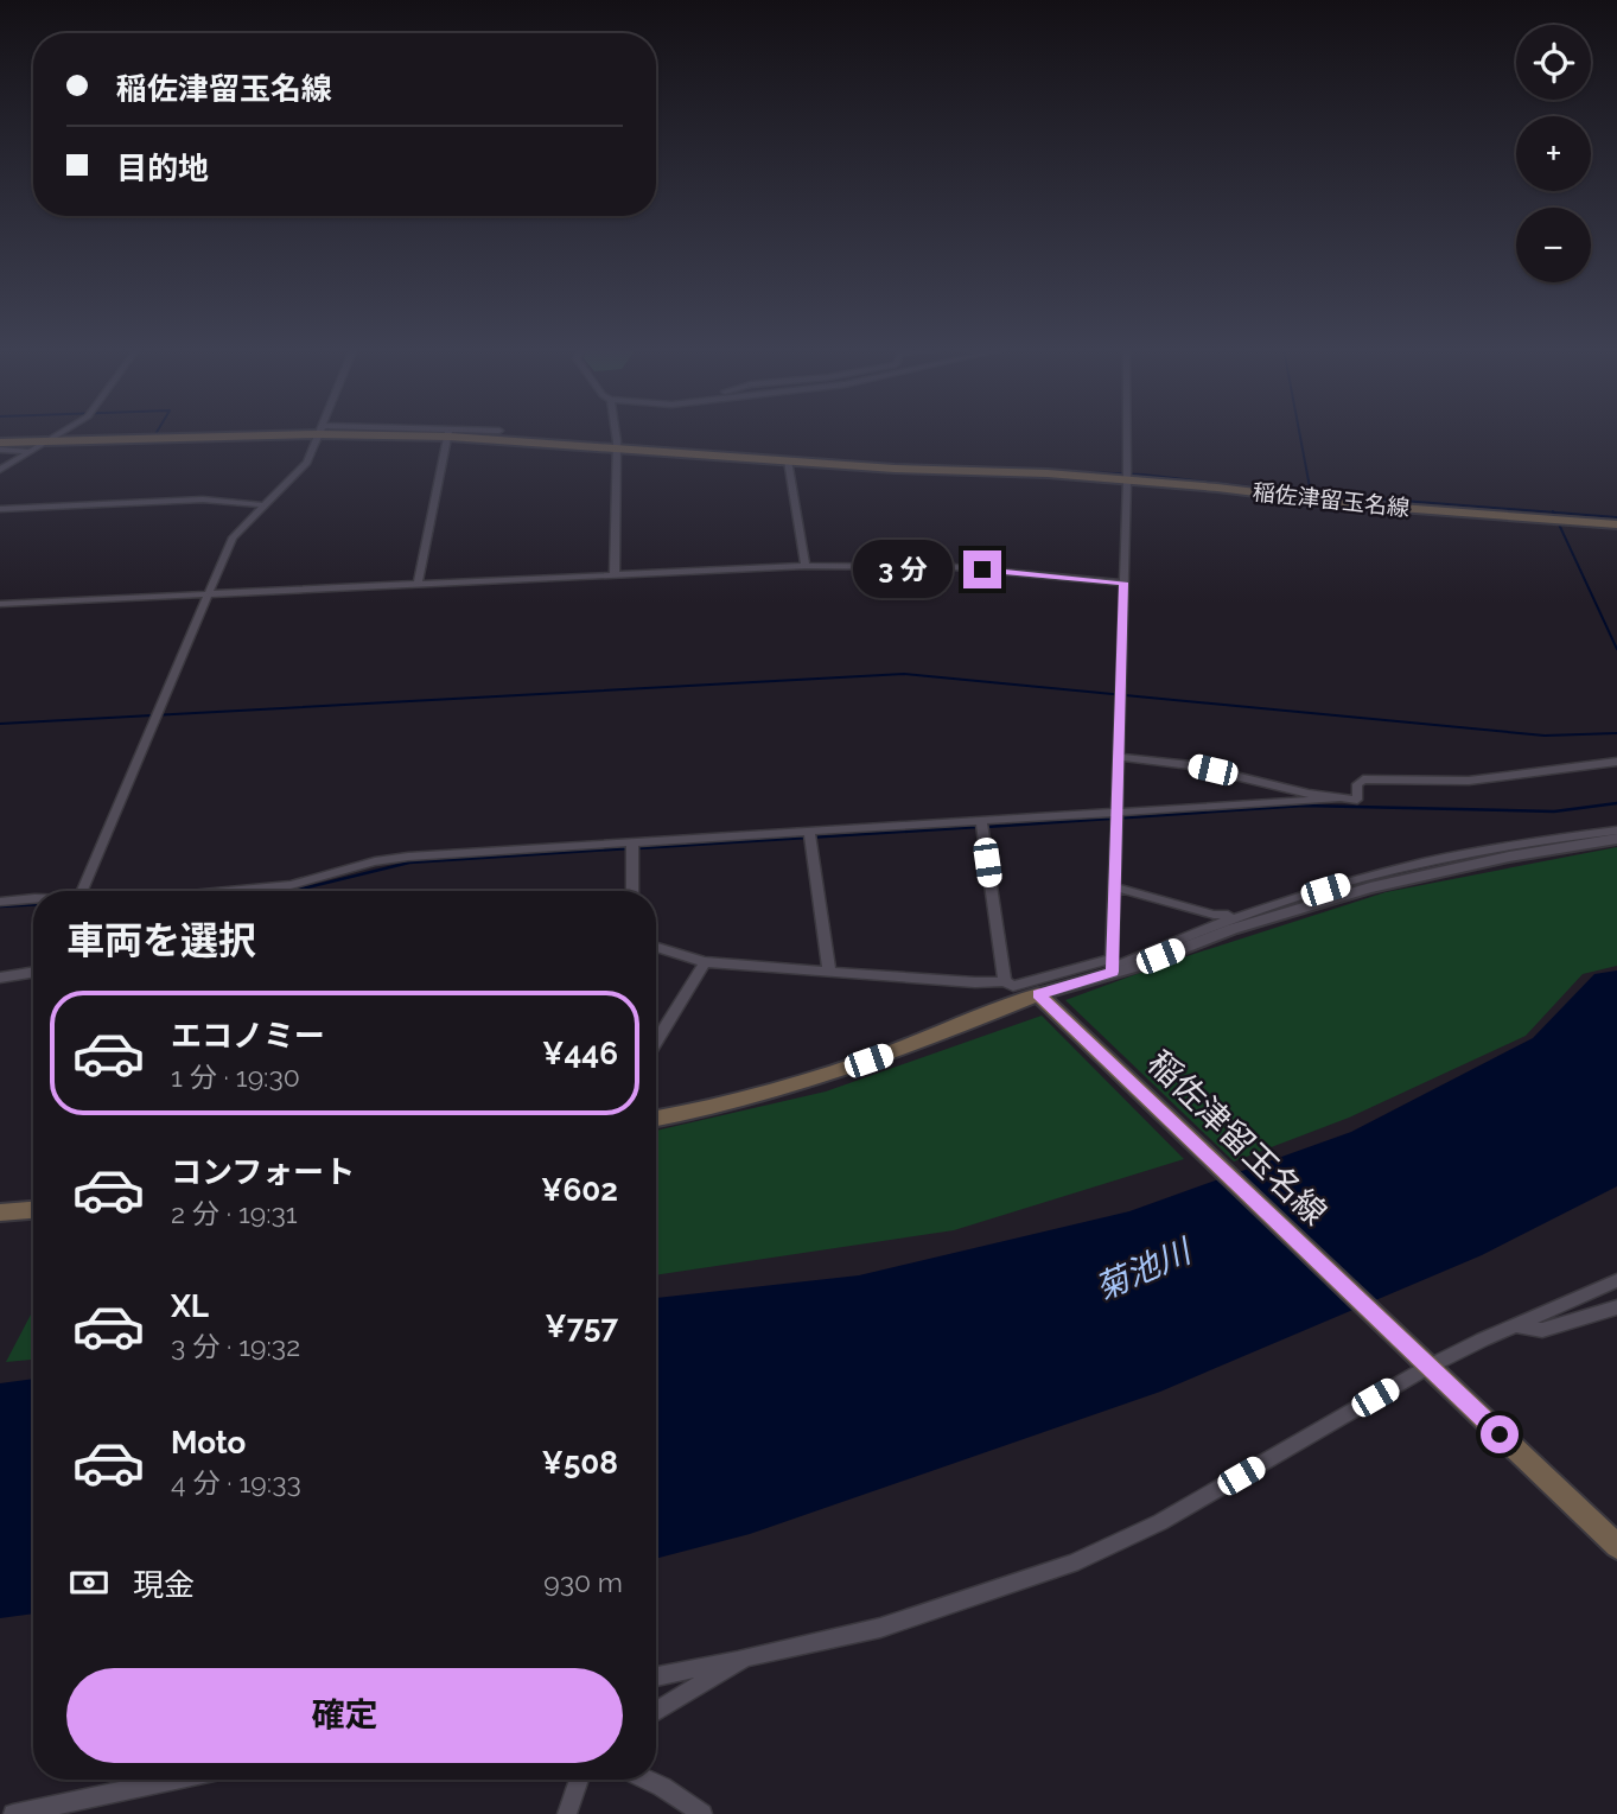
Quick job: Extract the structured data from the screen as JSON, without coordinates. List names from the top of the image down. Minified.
{"streets":{"main road":["稲佐津留玉名線"]},"water":["菊池川"],"page":{"map_buttons":["+","−"],"banner":["稲佐津留玉名線","目的地"],"bubble":"3 分","heading":"車両を選択","list":[{"name":"エコノミー","note":"1 分 · 19:30","value":"¥446"},{"name":"コンフォート","note":"2 分 · 19:31","value":"¥602"},{"name":"XL","note":"3 分 · 19:32","value":"¥757"},{"name":"Moto","note":"4 分 · 19:33","value":"¥508"}],"pay":["現金","930 m"],"buttons":"確定"}}
